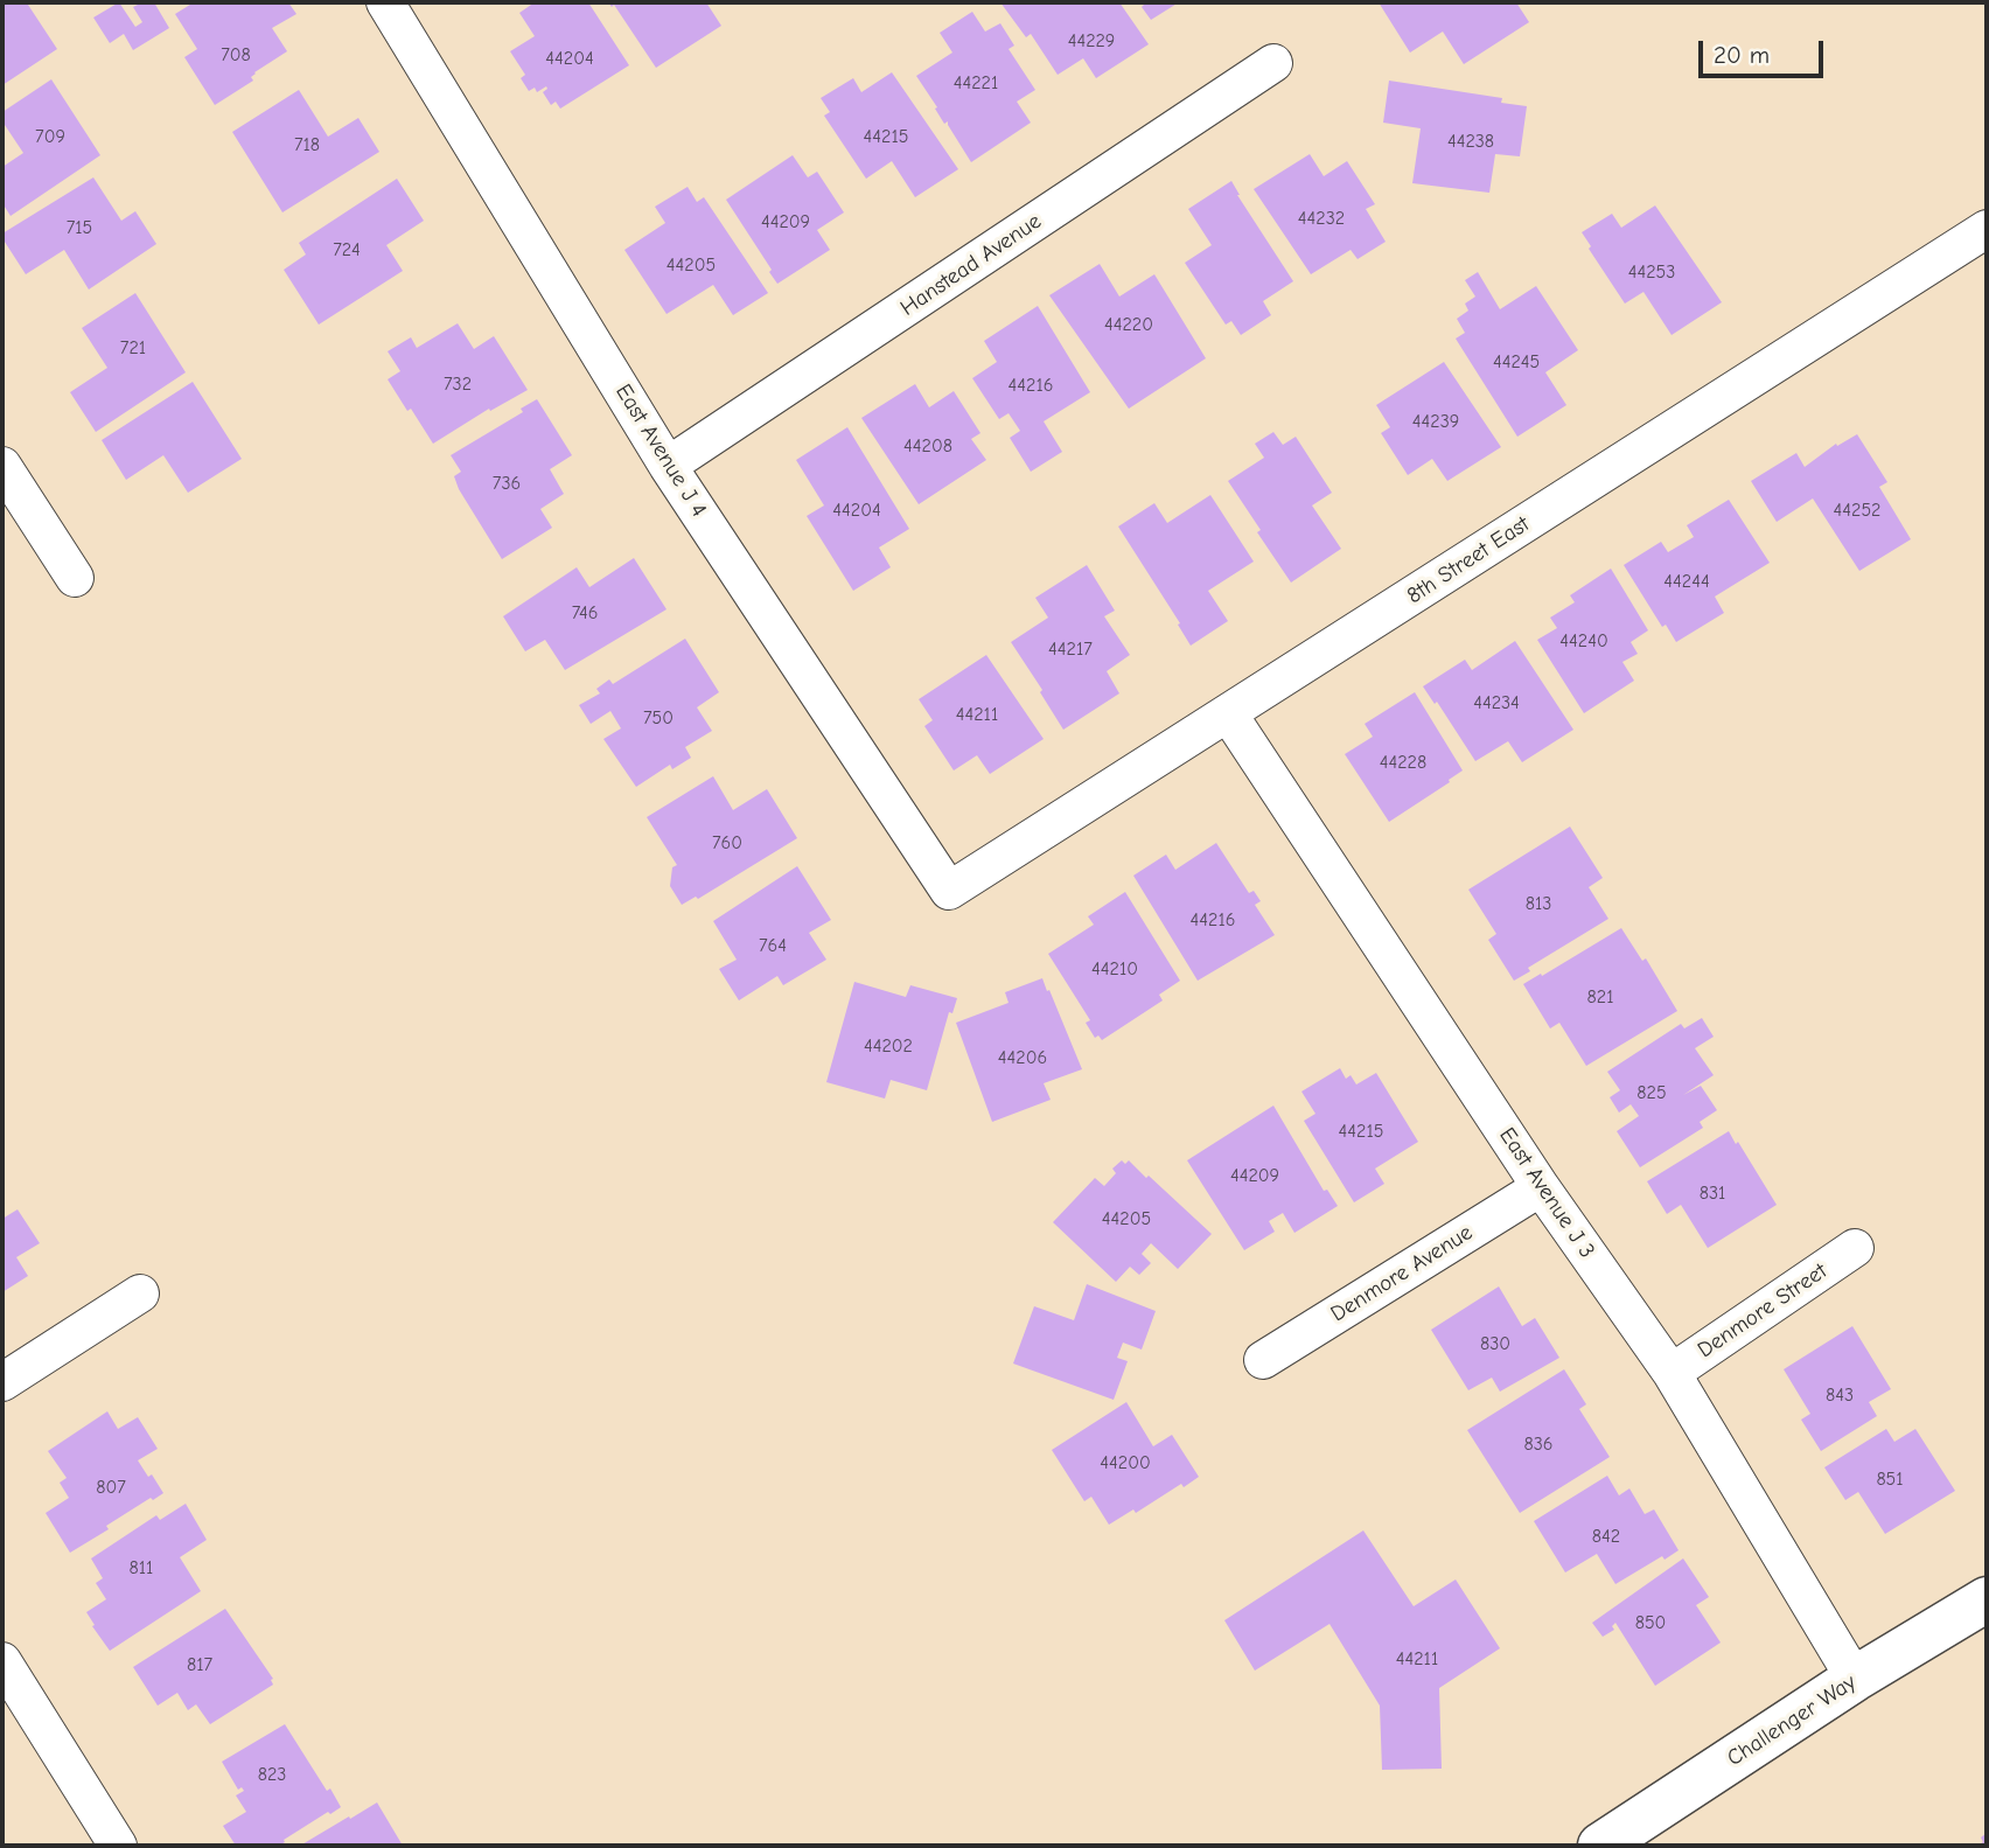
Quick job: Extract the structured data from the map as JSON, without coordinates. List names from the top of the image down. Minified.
{"streets":{"main road":["Challenger Way"],"street":["Hanstead Avenue","East Avenue J 4","8th Street East","East Avenue J 3","Denmore Avenue","Denmore Street"]},"crossings":[["Hanstead Avenue","East Avenue J 4"],["East Avenue J 4","8th Street East"],["8th Street East","East Avenue J 3"],["East Avenue J 3","Denmore Avenue"],["East Avenue J 3","Denmore Street"],["East Avenue J 3","Challenger Way"]],"house_numbers":["44229","708","44204","44221","709","44215","44238","718","44232","44209","715","724","44205","44253","44220","721","44245","732","44216","44239","44208","736","44204","44252","44244","746","44240","44217","44234","44211","750","44228","760","813","44216","764","44210","821","44202","44206","825","44215","44209","831","44205","830","843","836","44200","851","807","842","811","850","44211","817","823"],"scale_bar":"20 m"}
